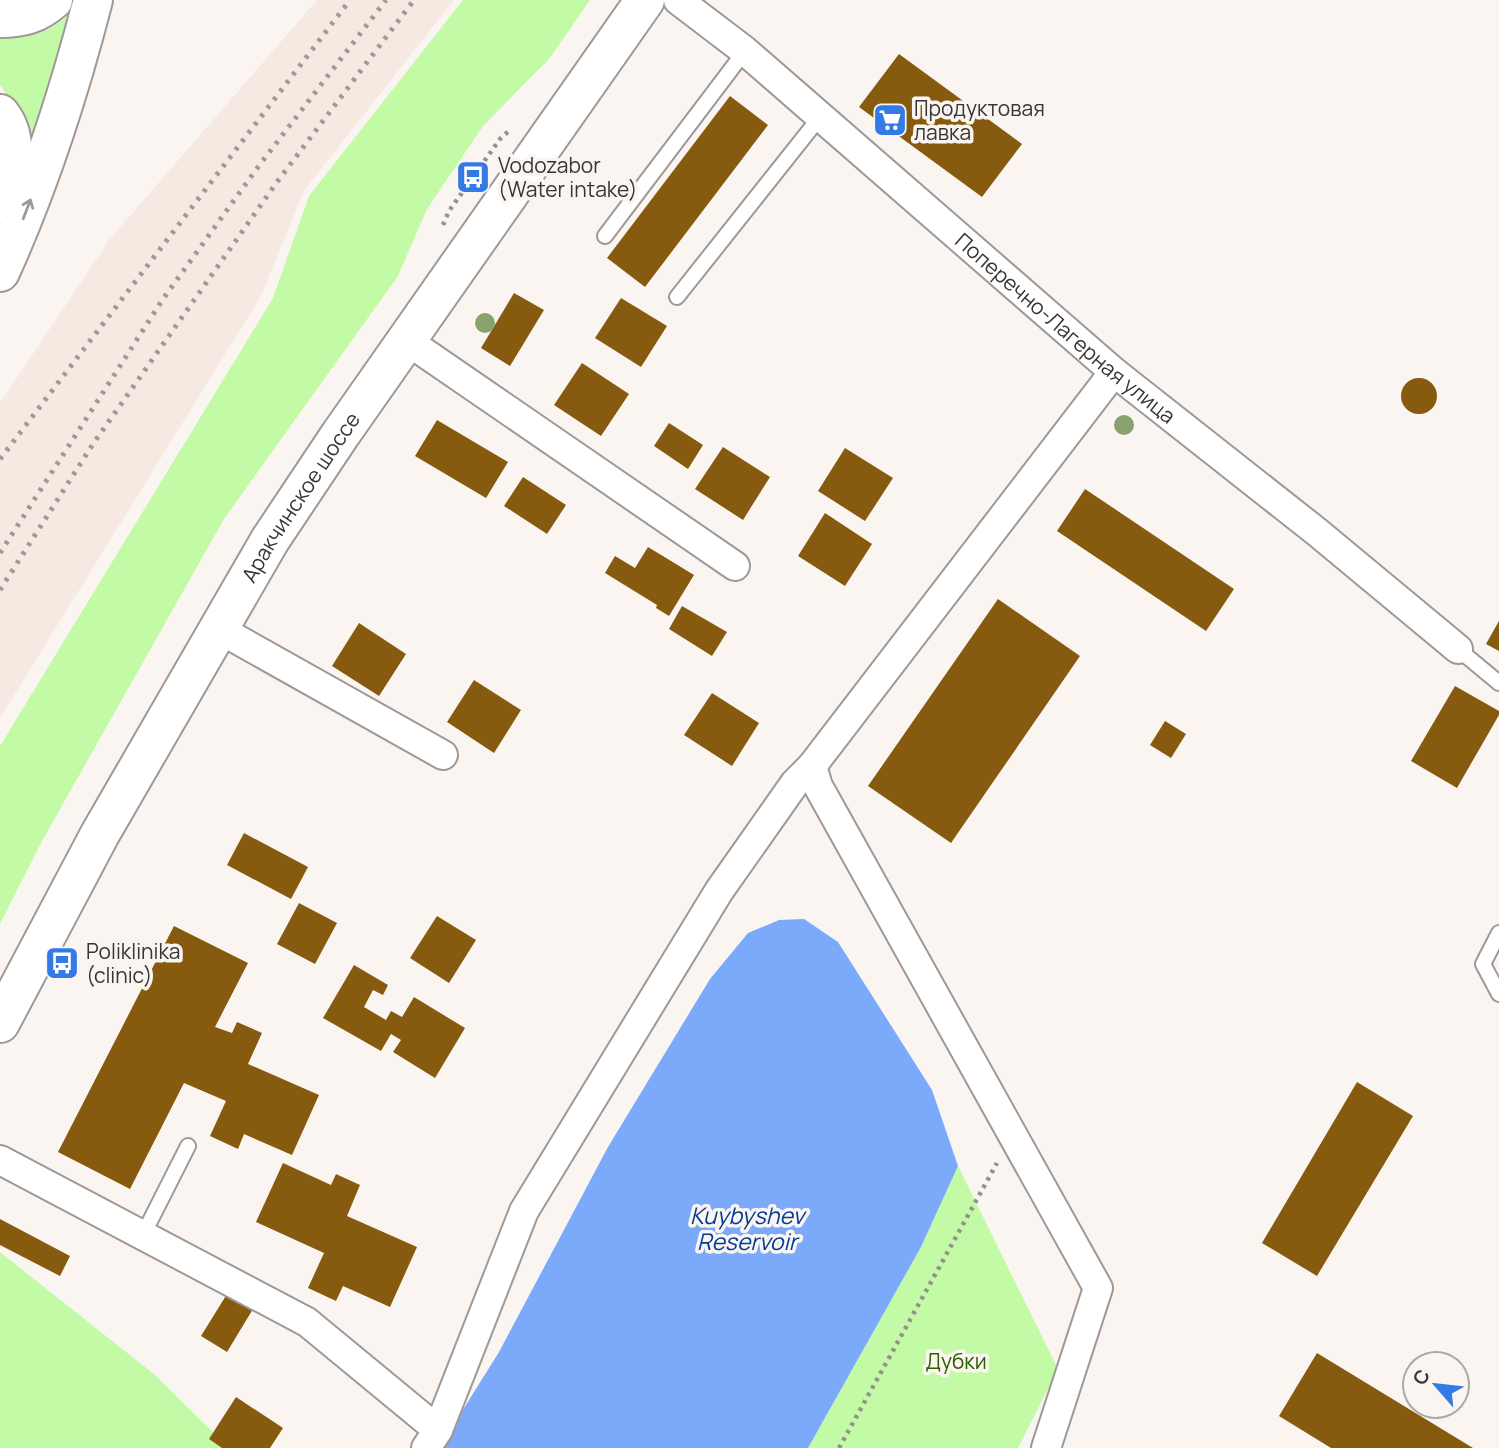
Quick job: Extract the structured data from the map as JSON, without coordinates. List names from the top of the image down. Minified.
{"streets":{"main road":["Аракчинское шоссе"],"street":["Поперечно-Лагерная улица"]},"water":["Kuybyshev Reservoir"],"parks":["Дубки"],"places":{"supermarket":["Продуктовая лавка"],"bus stop":["Vodozabor (Water intake)","Poliklinika (clinic)"]},"north":"top left"}
